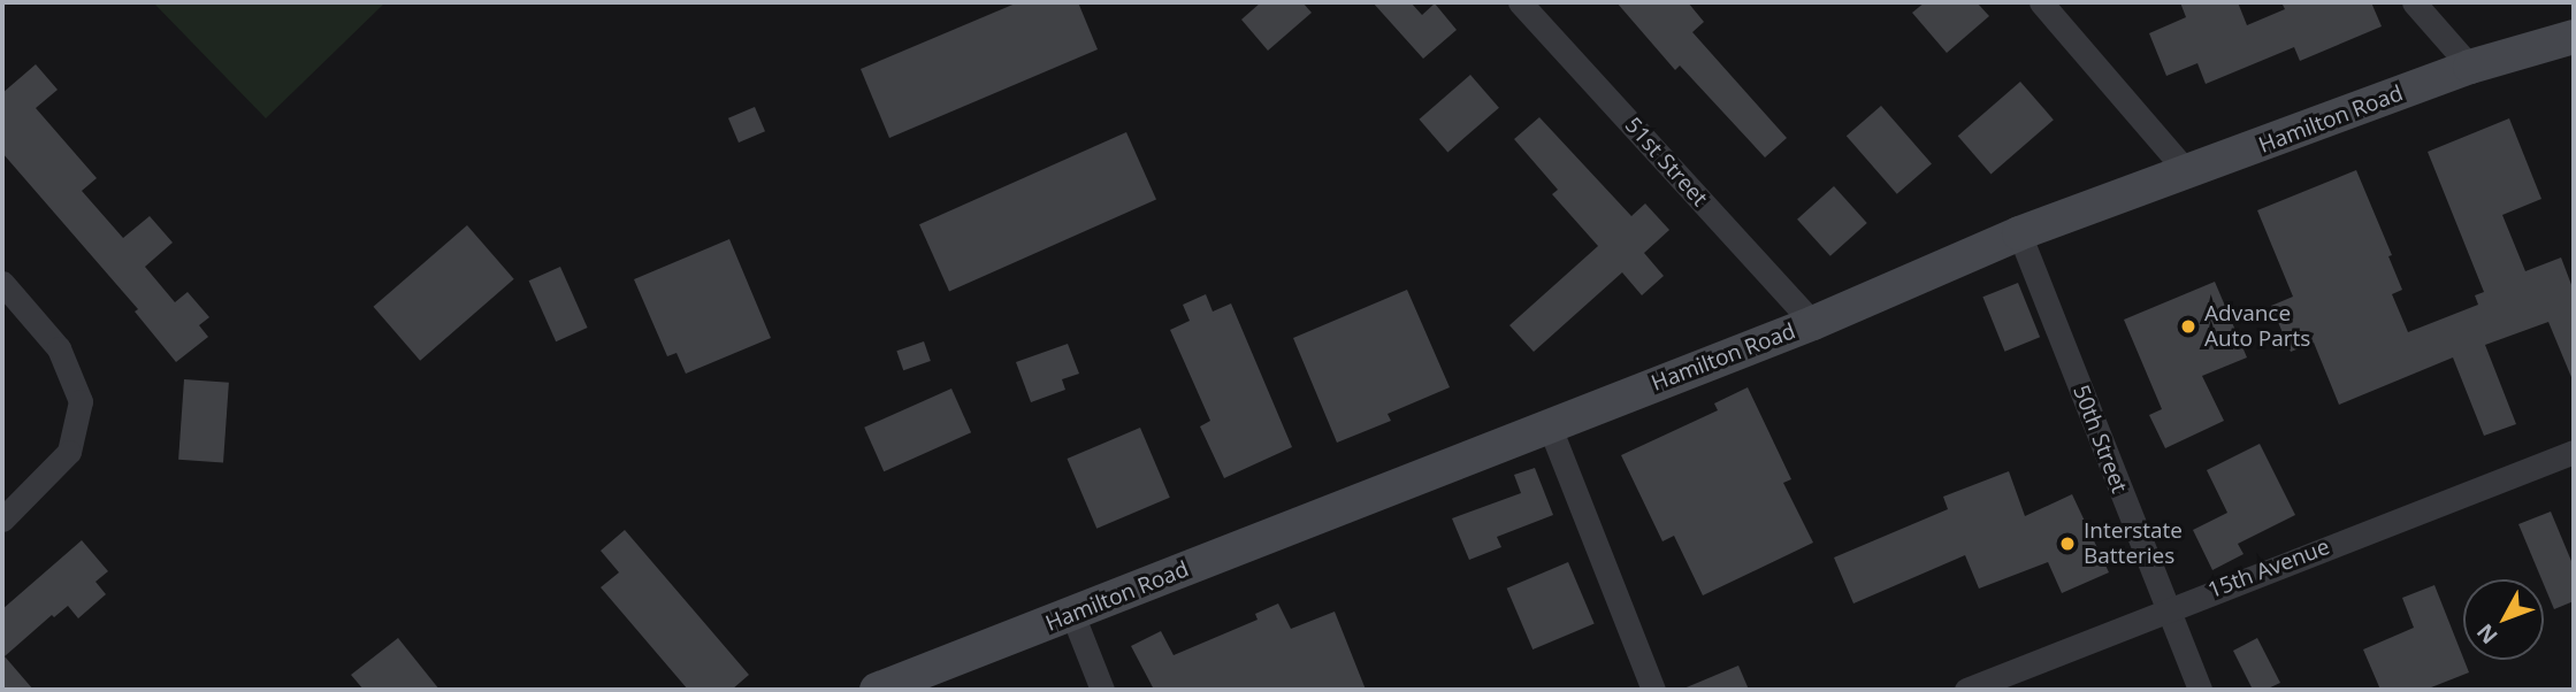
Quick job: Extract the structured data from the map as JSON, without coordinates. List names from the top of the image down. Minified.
{"streets":{"street":["Hamilton Road","51st Street","50th Street","15th Avenue"]},"crossings":[["Hamilton Road","51st Street"],["Hamilton Road","50th Street"],["50th Street","15th Avenue"]],"places":["Advance Auto Parts","Interstate Batteries"],"north":"bottom left"}
